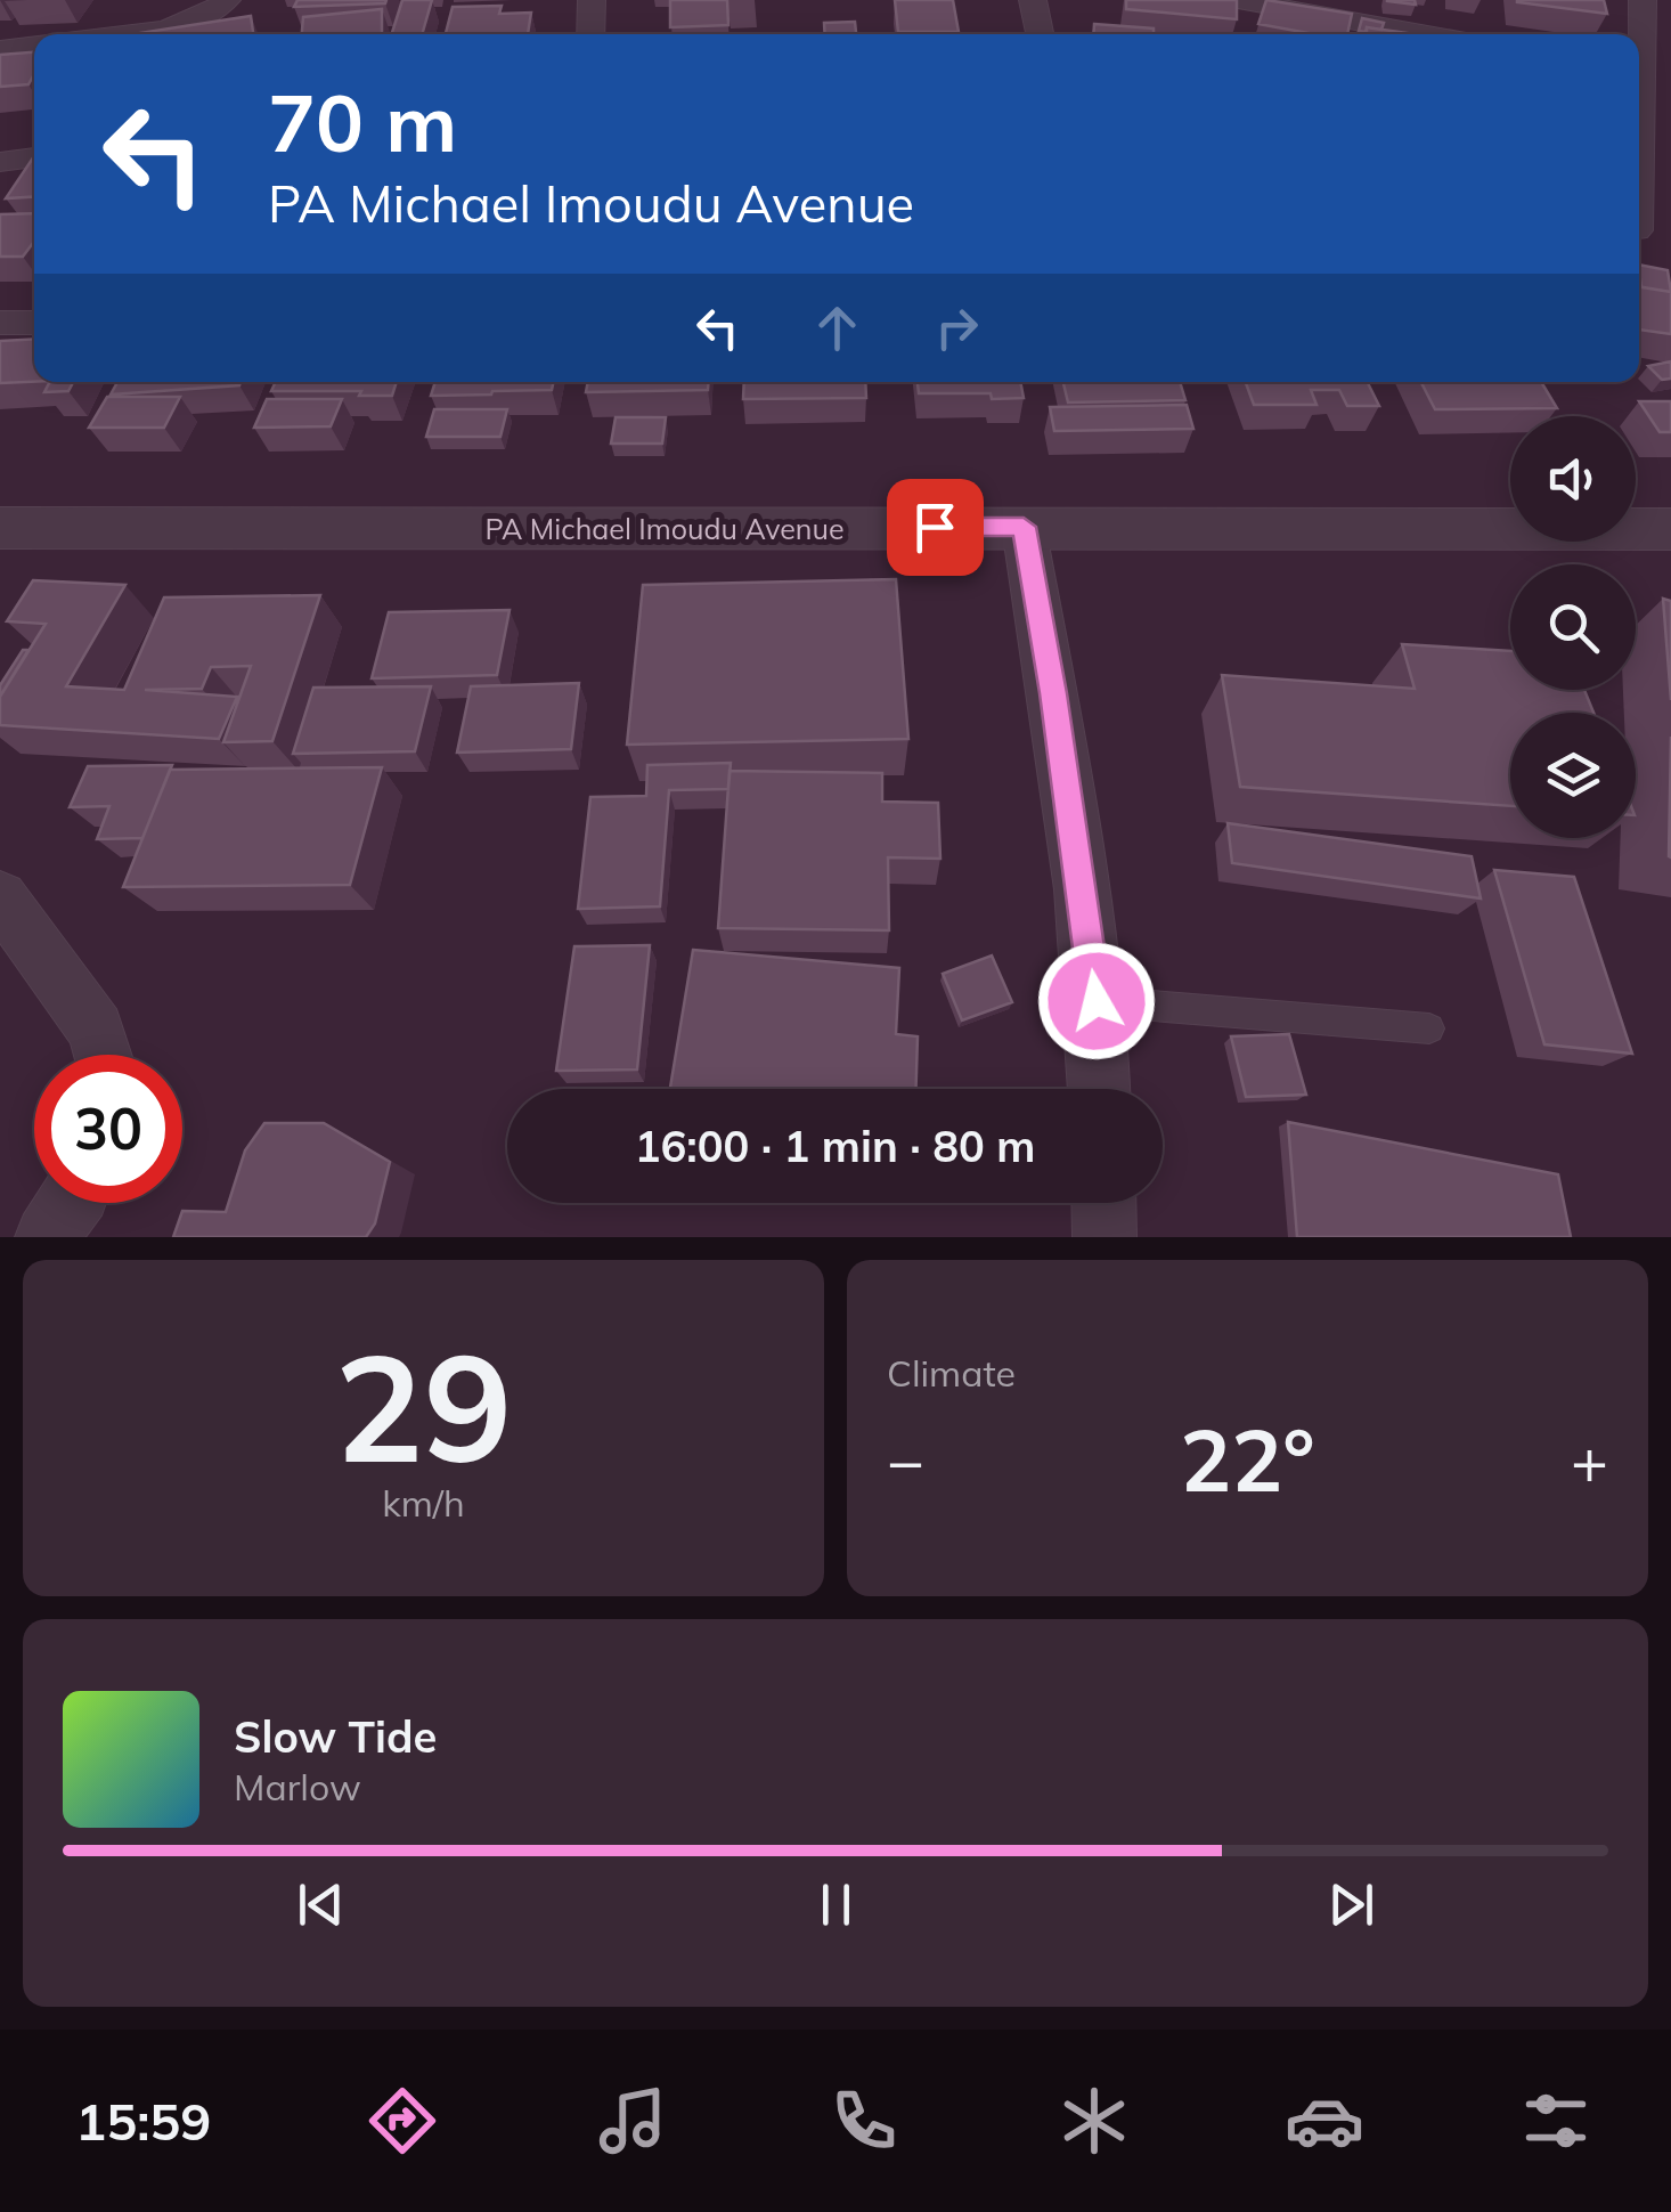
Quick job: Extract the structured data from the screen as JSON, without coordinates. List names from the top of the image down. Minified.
{"streets":{"street":["PA Michael Imoudu Avenue"]},"page":{"turn":["70 m","PA Michael Imoudu Avenue"],"limit":"30","trip":"16:00 · 1 min · 80 m","tile":[["29","km/h"],"Climate"],"heat":["−","22°","+"],"song":["Slow Tide","Marlow"],"tabs":"15:59"}}
